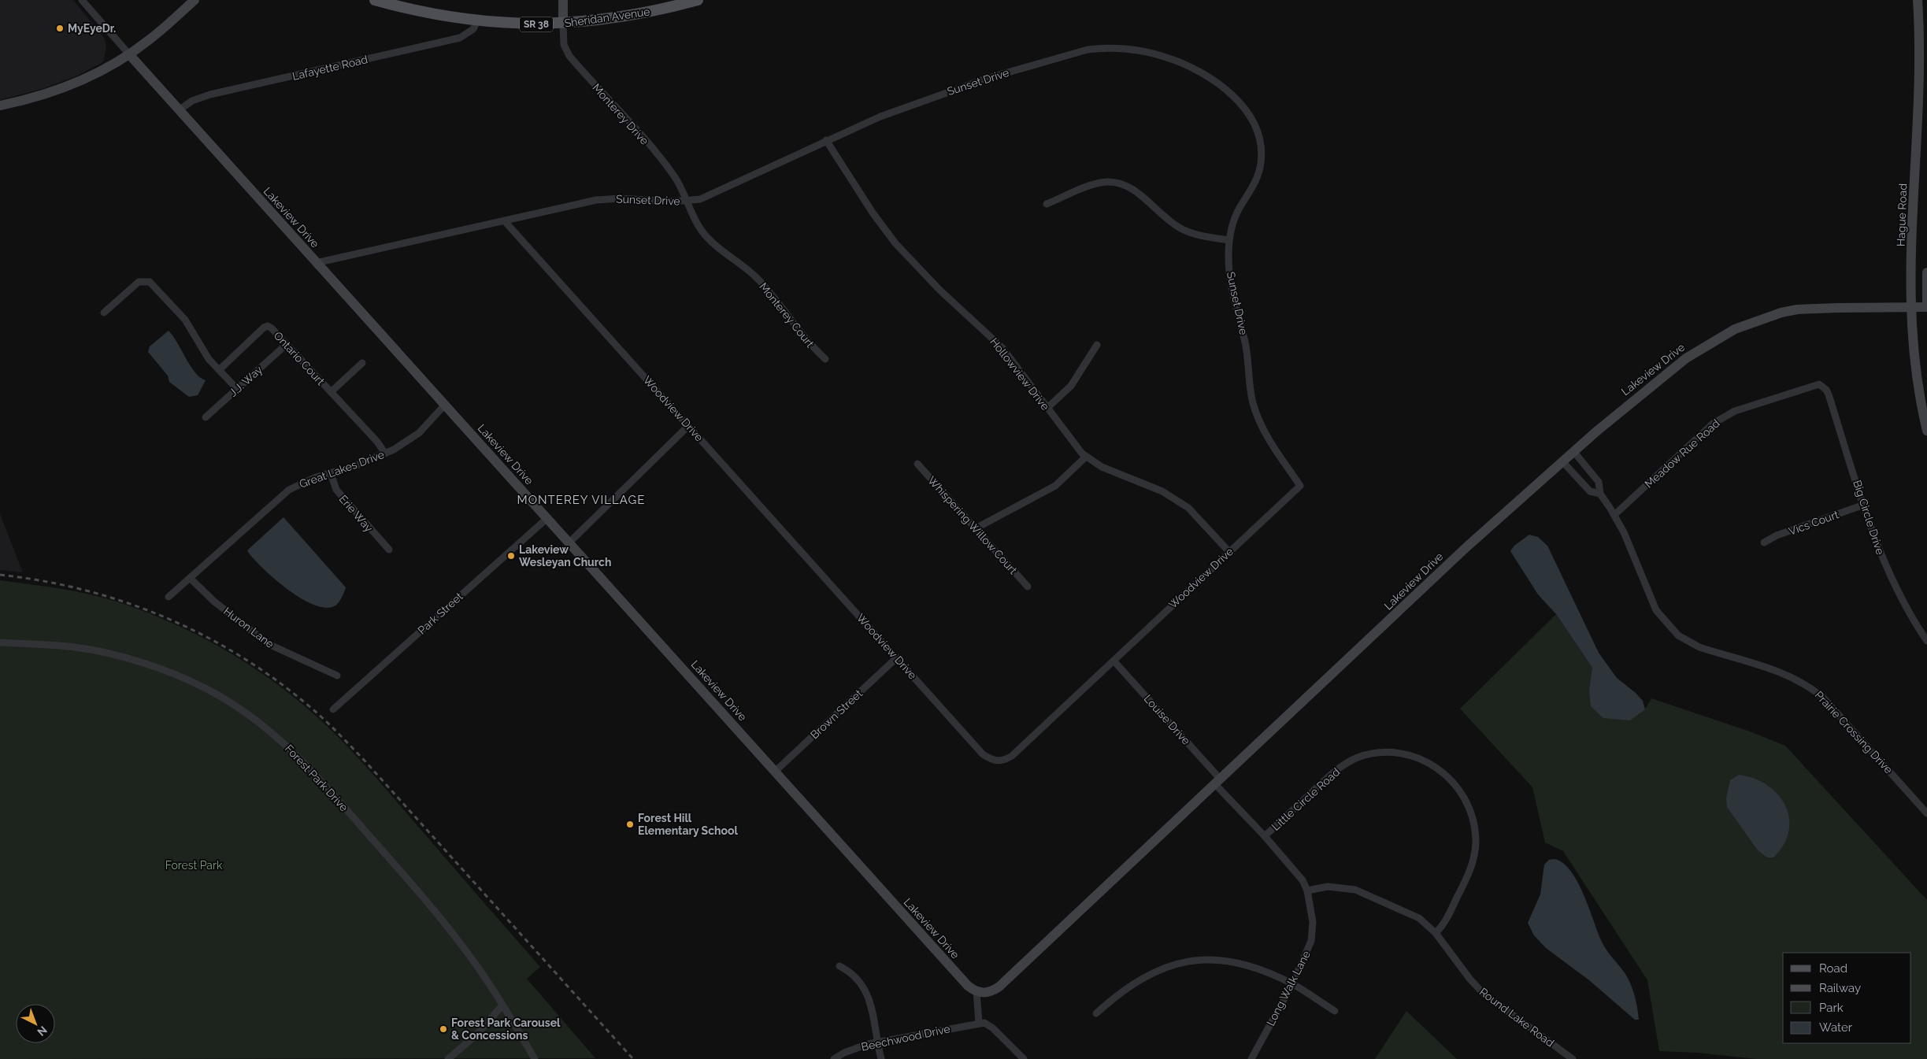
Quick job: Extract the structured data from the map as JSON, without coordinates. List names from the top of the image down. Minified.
{"streets":{"main road":["Sheridan Avenue","SR 38"],"street":["Lafayette Road","Sunset Drive","Monterey Drive","Hague Road","Lakeview Drive","Monterey Court","Ontario Court","Hollowview Drive","J.J. Way","Woodview Drive","Meadow Rue Road","Great Lakes Drive","Erie Way","Big Circle Drive","Vics Court","Whispering Willow Court","Park Street","Huron Lane","Brown Street","Louise Drive","Prairie Crossing Drive","Forest Park Drive","Little Circle Road","Long Walk Lane","Round Lake Road","Beechwood Drive"]},"crossings":[["Sheridan Avenue","Lafayette Road"],["Sheridan Avenue","Monterey Drive"],["Lafayette Road","Lakeview Drive"],["Sunset Drive","Monterey Drive"],["Sunset Drive","Lakeview Drive"],["Sunset Drive","Monterey Court"],["Sunset Drive","Hollowview Drive"],["Sunset Drive","Woodview Drive"],["Monterey Drive","Monterey Court"],["Hague Road","Lakeview Drive"],["Lakeview Drive","Great Lakes Drive"],["Lakeview Drive","Park Street"],["Lakeview Drive","Brown Street"],["Lakeview Drive","Louise Drive"],["Lakeview Drive","Prairie Crossing Drive"],["Lakeview Drive","Long Walk Lane"],["Ontario Court","J.J. Way"],["Ontario Court","Great Lakes Drive"],["Hollowview Drive","Woodview Drive"],["Woodview Drive","Brown Street"],["Woodview Drive","Louise Drive"],["Meadow Rue Road","Big Circle Drive"],["Meadow Rue Road","Prairie Crossing Drive"],["Great Lakes Drive","Erie Way"],["Great Lakes Drive","Huron Lane"],["Big Circle Drive","Vics Court"],["Louise Drive","Long Walk Lane"],["Little Circle Road","Long Walk Lane"],["Little Circle Road","Round Lake Road"],["Long Walk Lane","Round Lake Road"]],"districts":["MONTEREY VILLAGE"],"parks":["Forest Park"],"places":["MyEyeDr.","Lakeview Wesleyan Church","Forest Hill Elementary School","Forest Park Carousel & Concessions"],"legend":["Road","Railway","Park","Water"],"north":"bottom right"}
